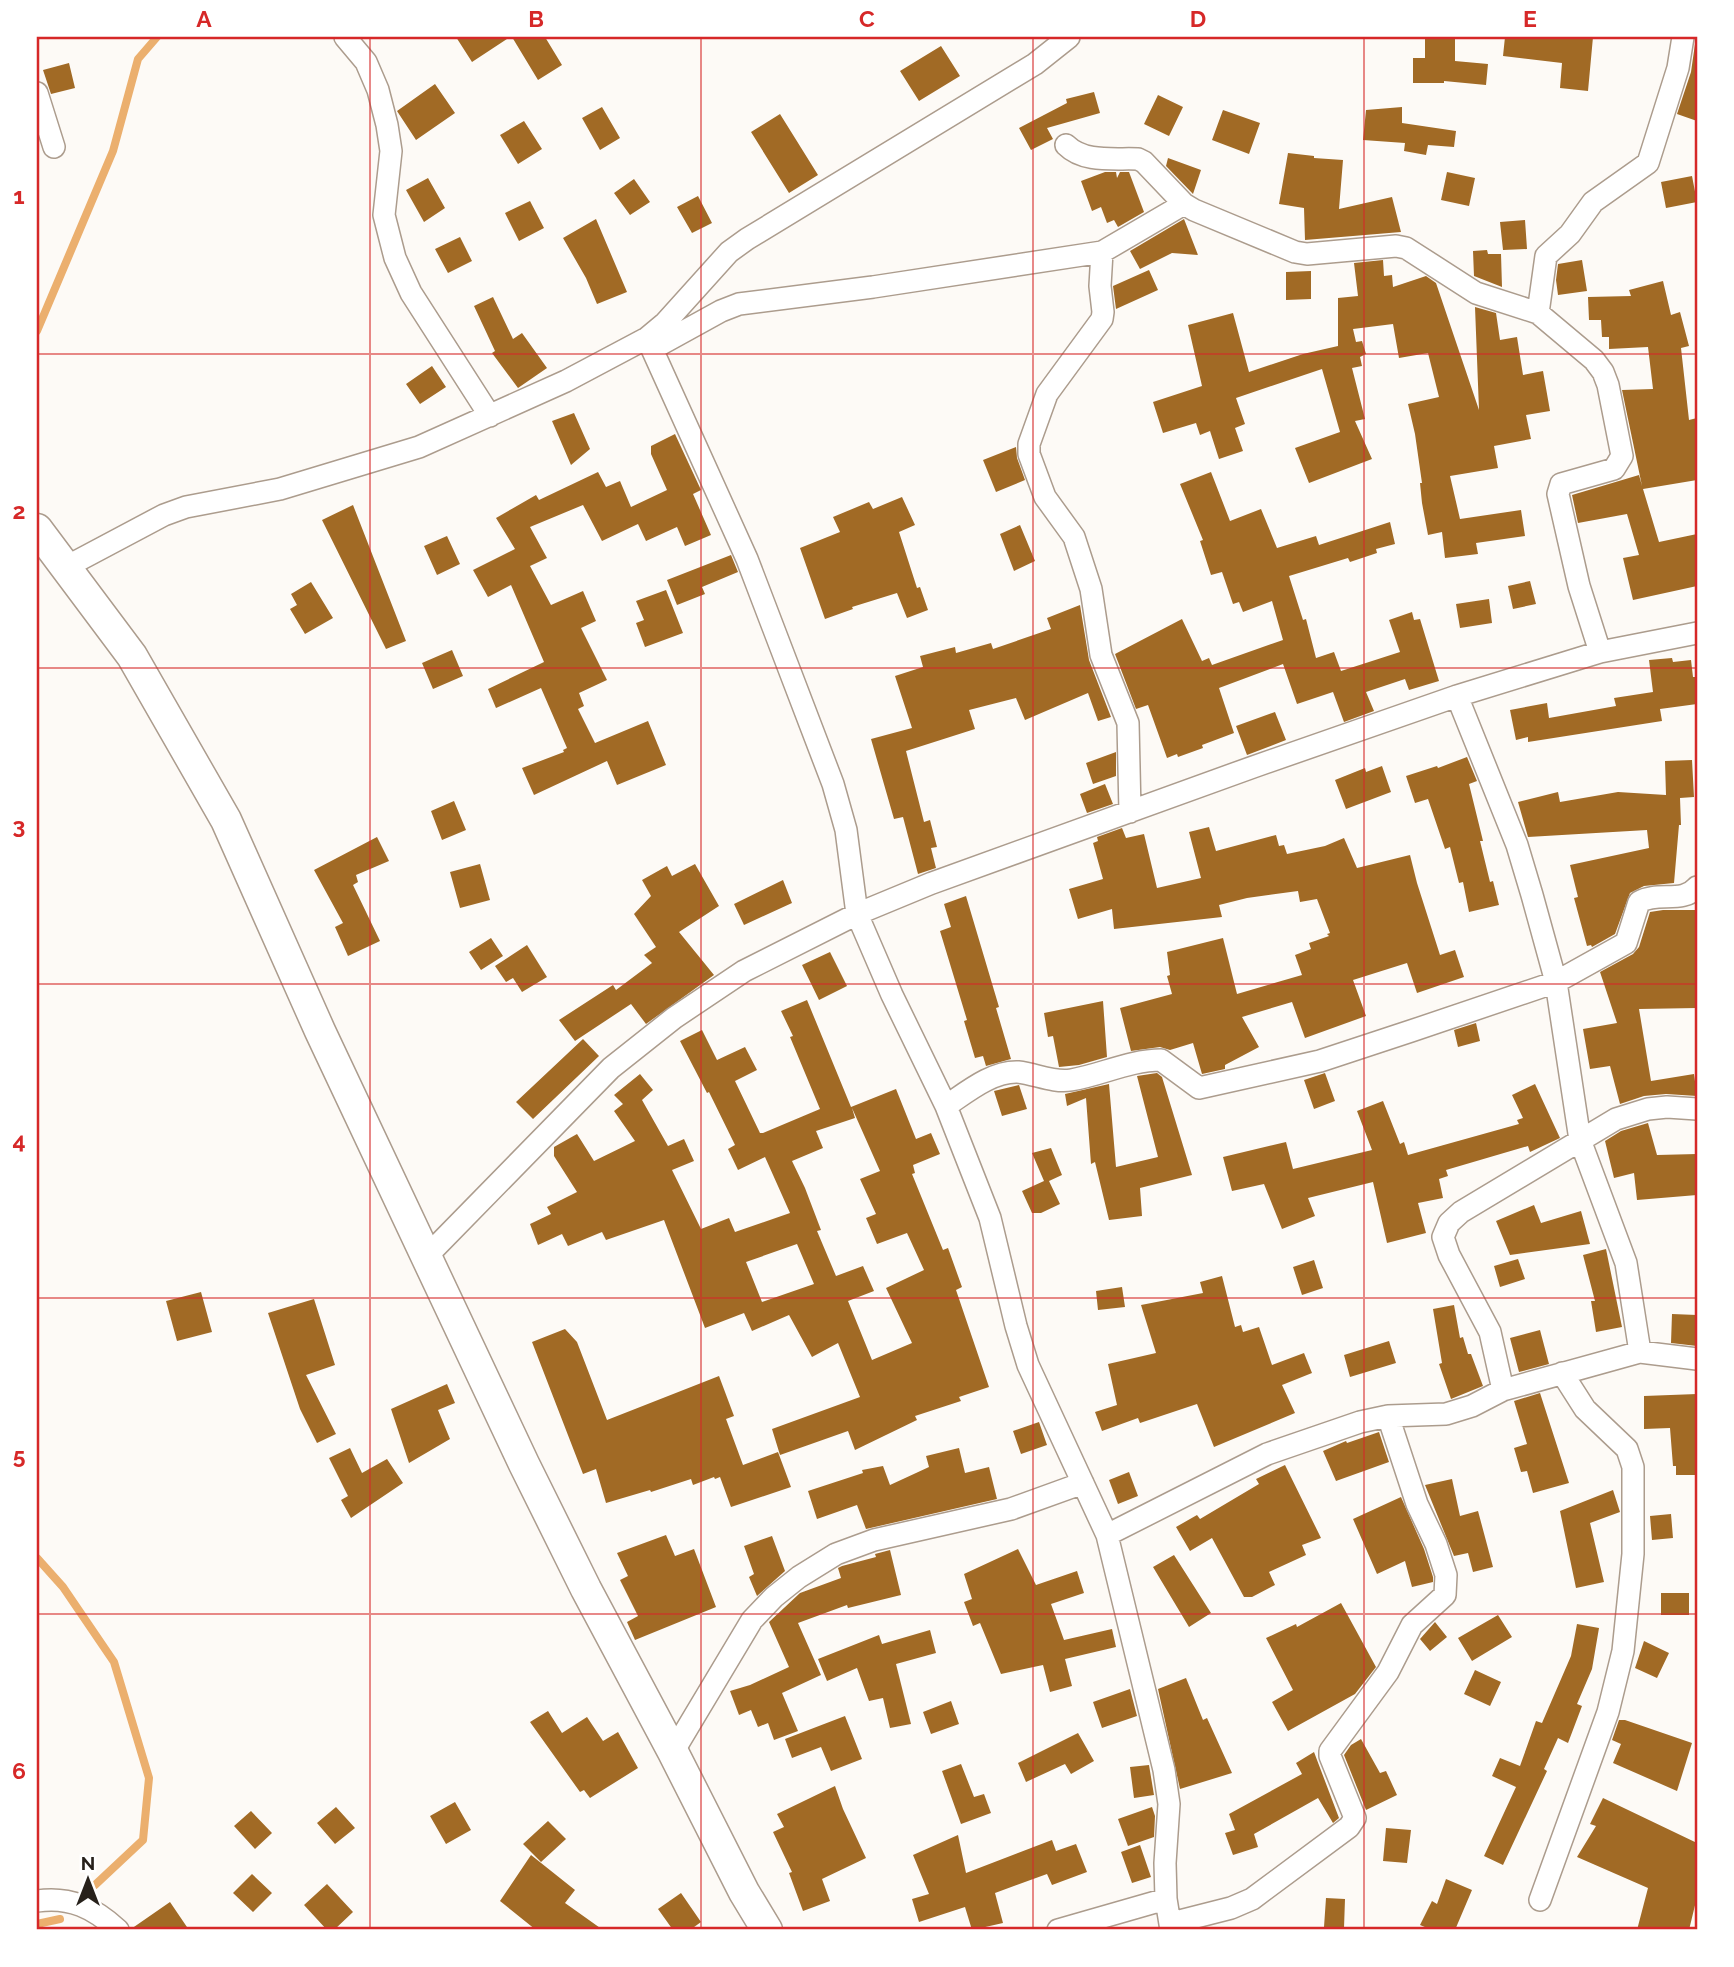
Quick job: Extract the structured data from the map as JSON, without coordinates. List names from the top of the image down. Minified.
{"north":"top","grid":{"columns":["A","B","C","D","E"],"rows":["1","2","3","4","5","6"]}}
